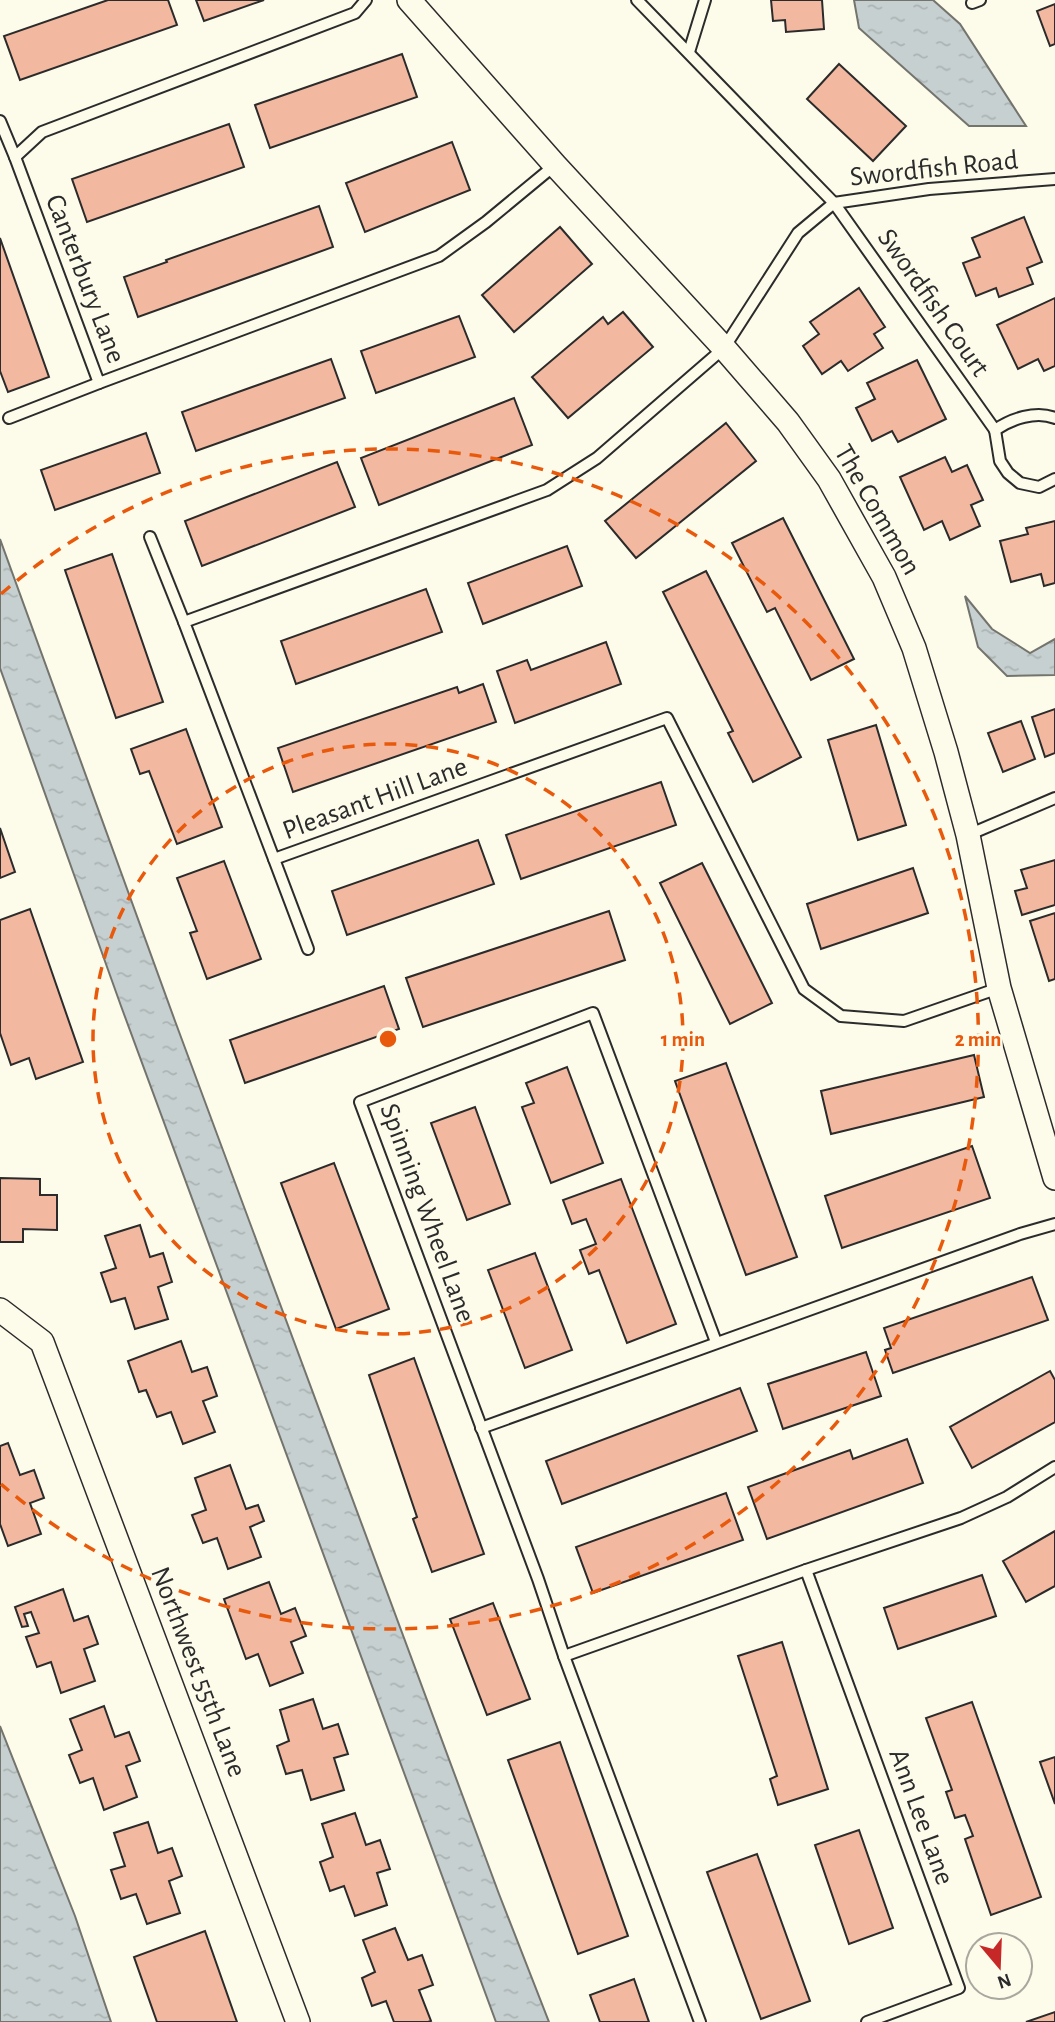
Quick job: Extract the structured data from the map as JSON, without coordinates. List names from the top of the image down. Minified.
{"streets":{"street":["The Common","Northwest 55th Lane"],"lane":["Swordfish Road","Canterbury Lane","Swordfish Court","Pleasant Hill Lane","Spinning Wheel Lane","Ann Lee Lane"]},"crossings":[["Swordfish Road","Swordfish Court"],["Swordfish Road","The Common"],["Canterbury Lane","The Common"],["The Common","Pleasant Hill Lane"]],"north":"bottom","rings":["1 min","2 min"]}
